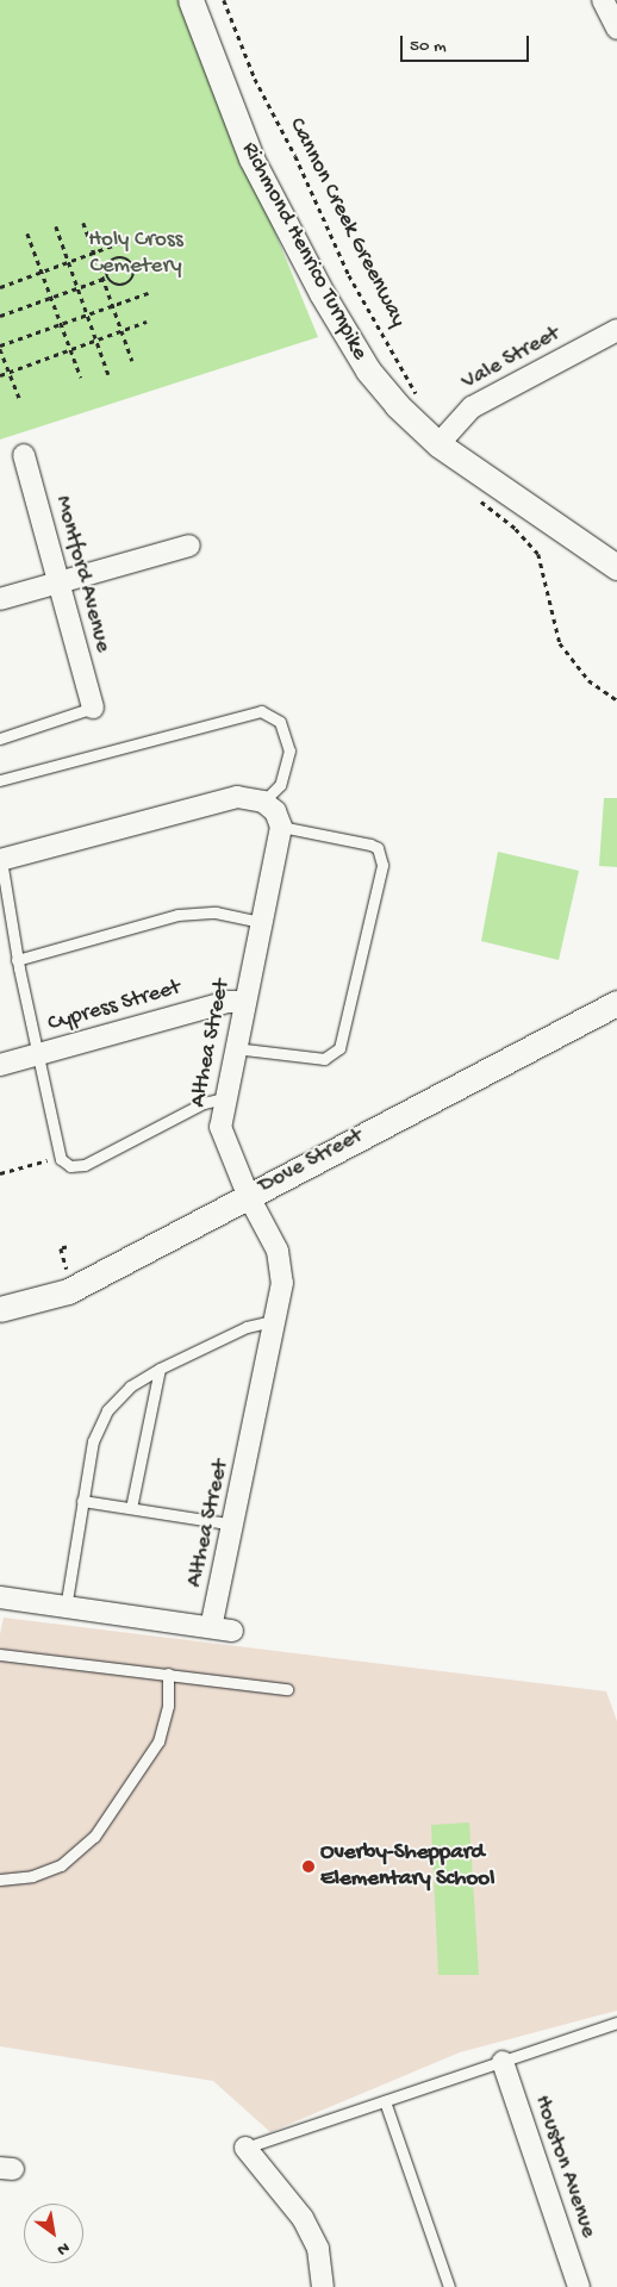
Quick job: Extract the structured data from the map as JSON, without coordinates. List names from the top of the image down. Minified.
{"streets":{"street":["Richmond Henrico Turnpike","Vale Street","Montford Avenue","Cypress Street","Althea Street","Dove Street","Houston Avenue"],"path":["Cannon Creek Greenway"]},"crossings":[["Richmond Henrico Turnpike","Vale Street"],["Cypress Street","Althea Street"],["Althea Street","Dove Street"]],"parks":["Holy Cross Cemetery"],"places":["Overby-Sheppard Elementary School"],"scale_bar":"50 m","north":"bottom right"}
